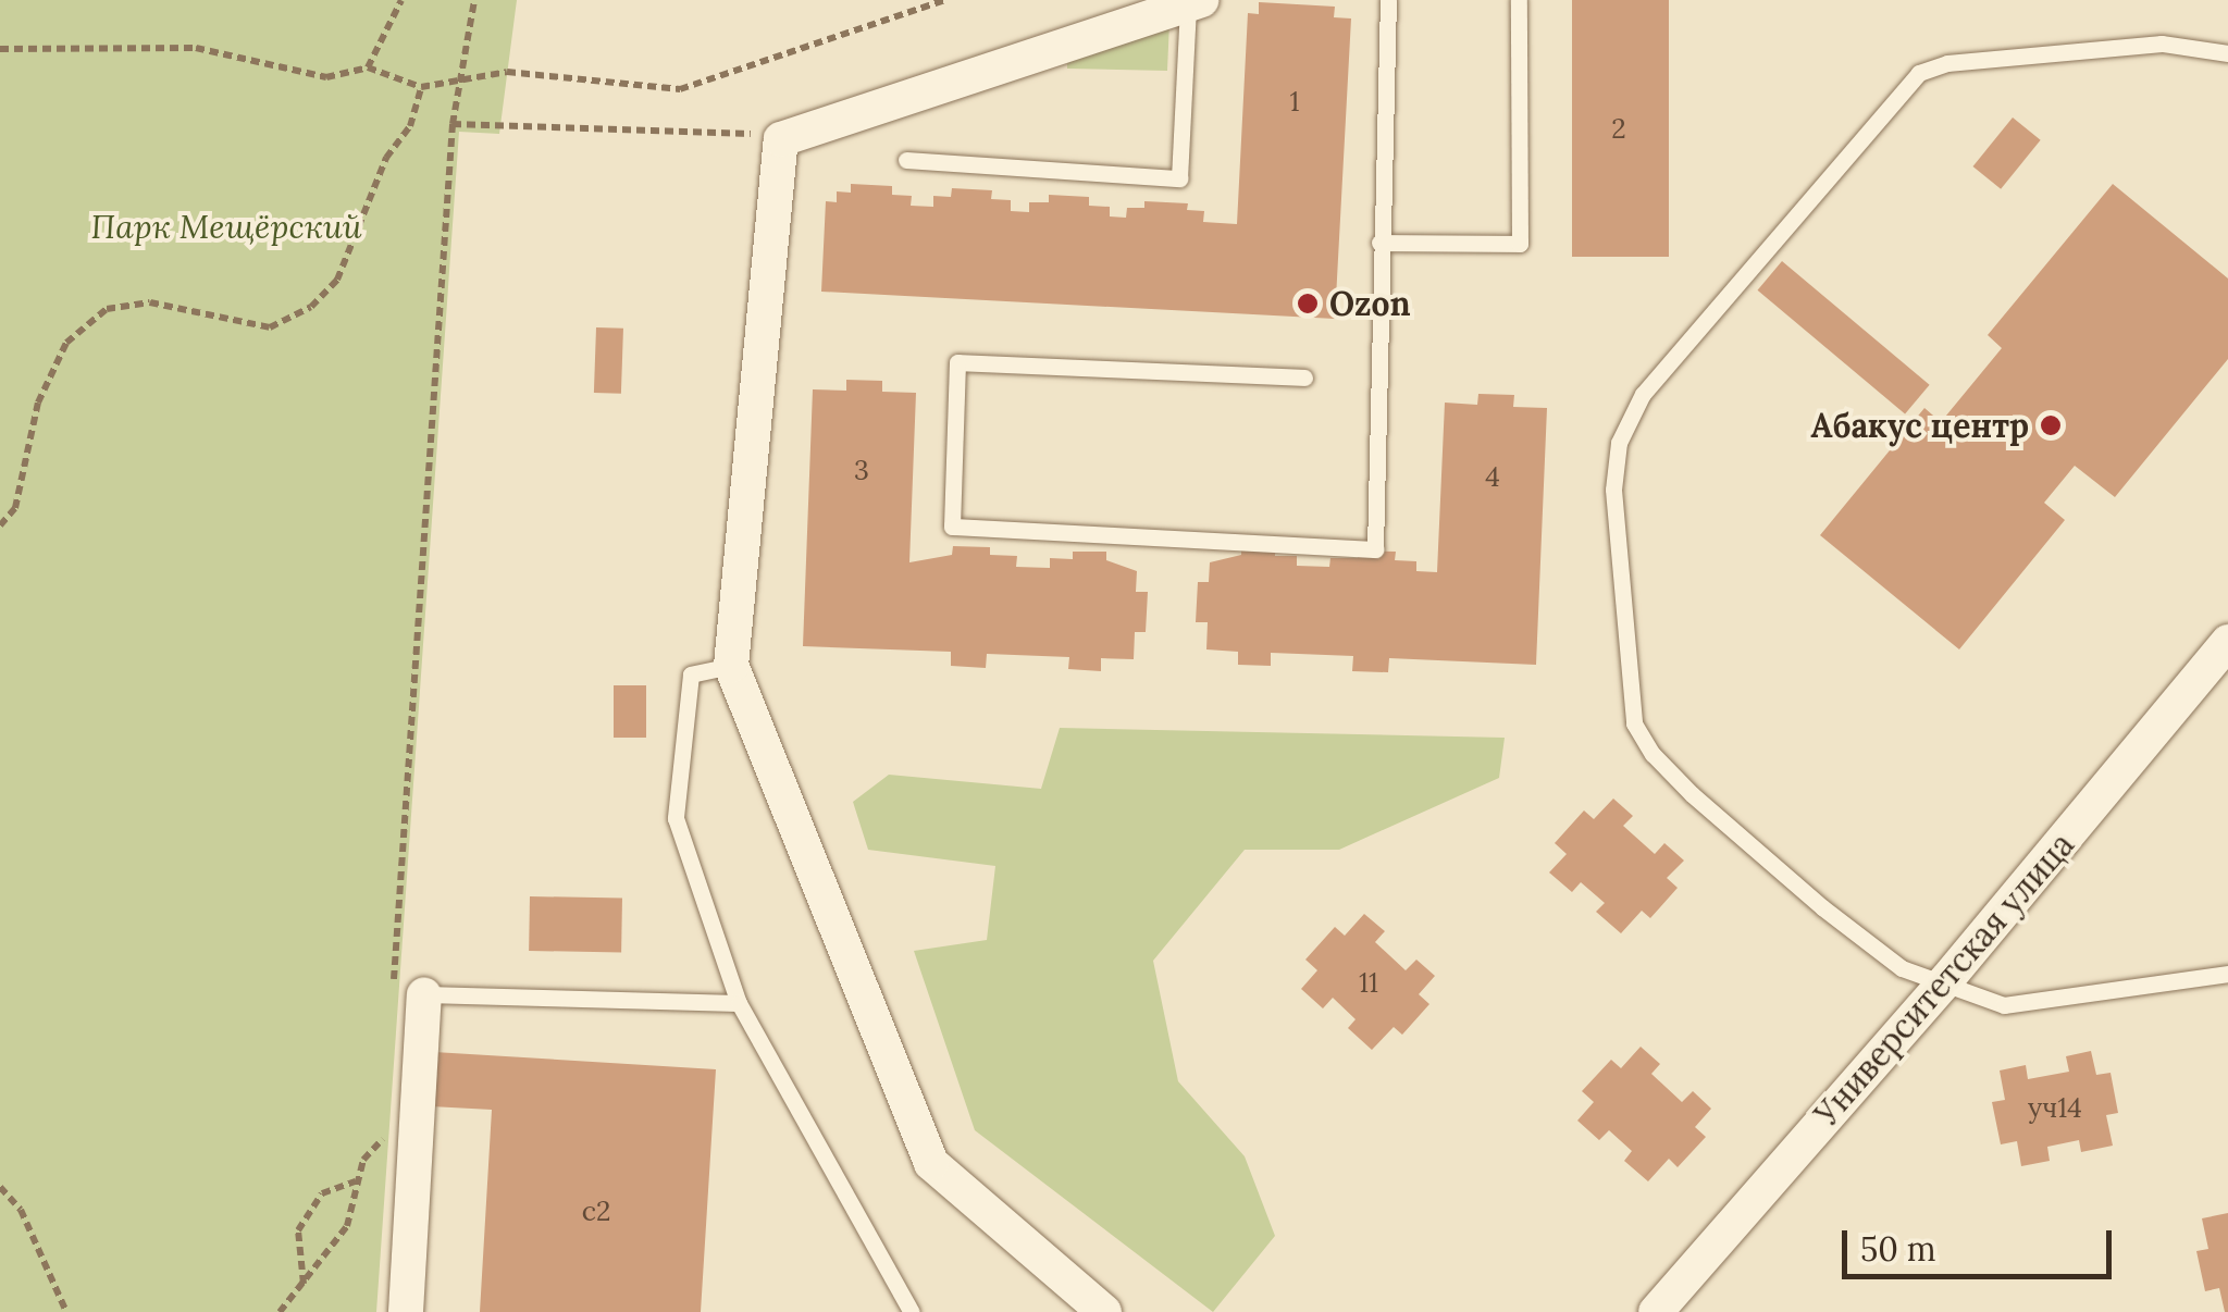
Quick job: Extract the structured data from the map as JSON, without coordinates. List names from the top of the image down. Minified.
{"streets":{"street":["Университетская улица"]},"parks":["Парк Мещёрский"],"places":["Ozon","Абакус центр"],"house_numbers":["1","2","3","4","11","уч14","с2"],"scale_bar":"50 m"}
